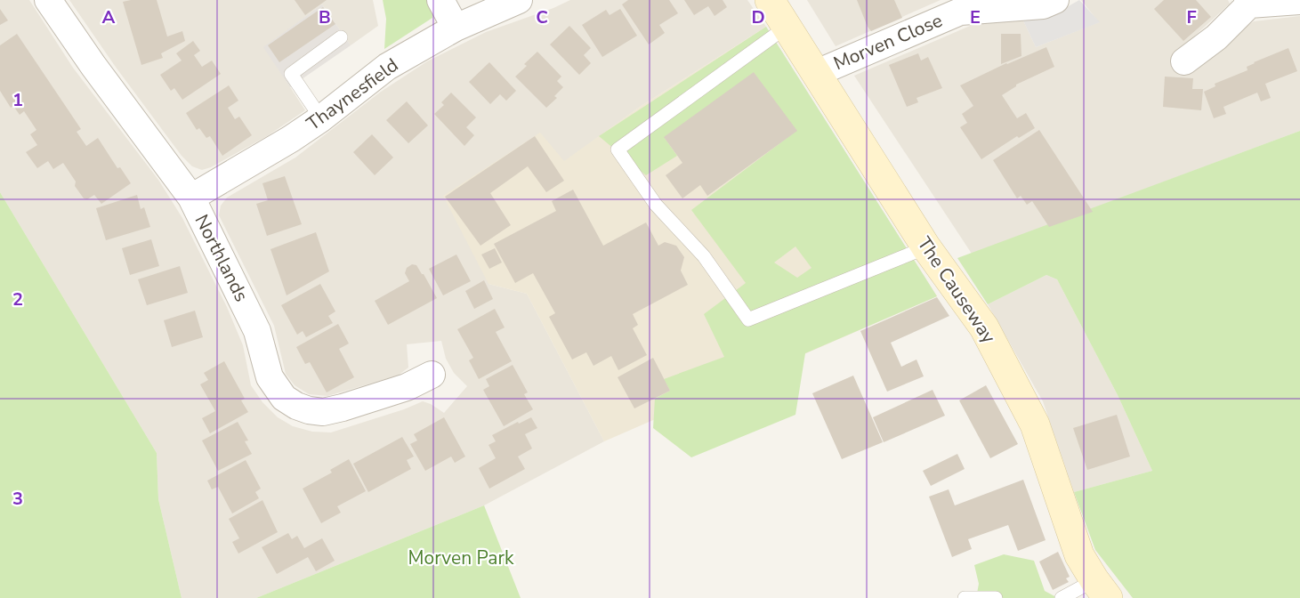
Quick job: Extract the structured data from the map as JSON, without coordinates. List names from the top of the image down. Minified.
{"streets":{"main road":["The Causeway"],"street":["Morven Close","Thaynesfield","Northlands"]},"crossings":[["Morven Close","The Causeway"],["Thaynesfield","Northlands"]],"parks":["Morven Park"],"grid":{"columns":["A","B","C","D","E","F"],"rows":["1","2","3"]}}
